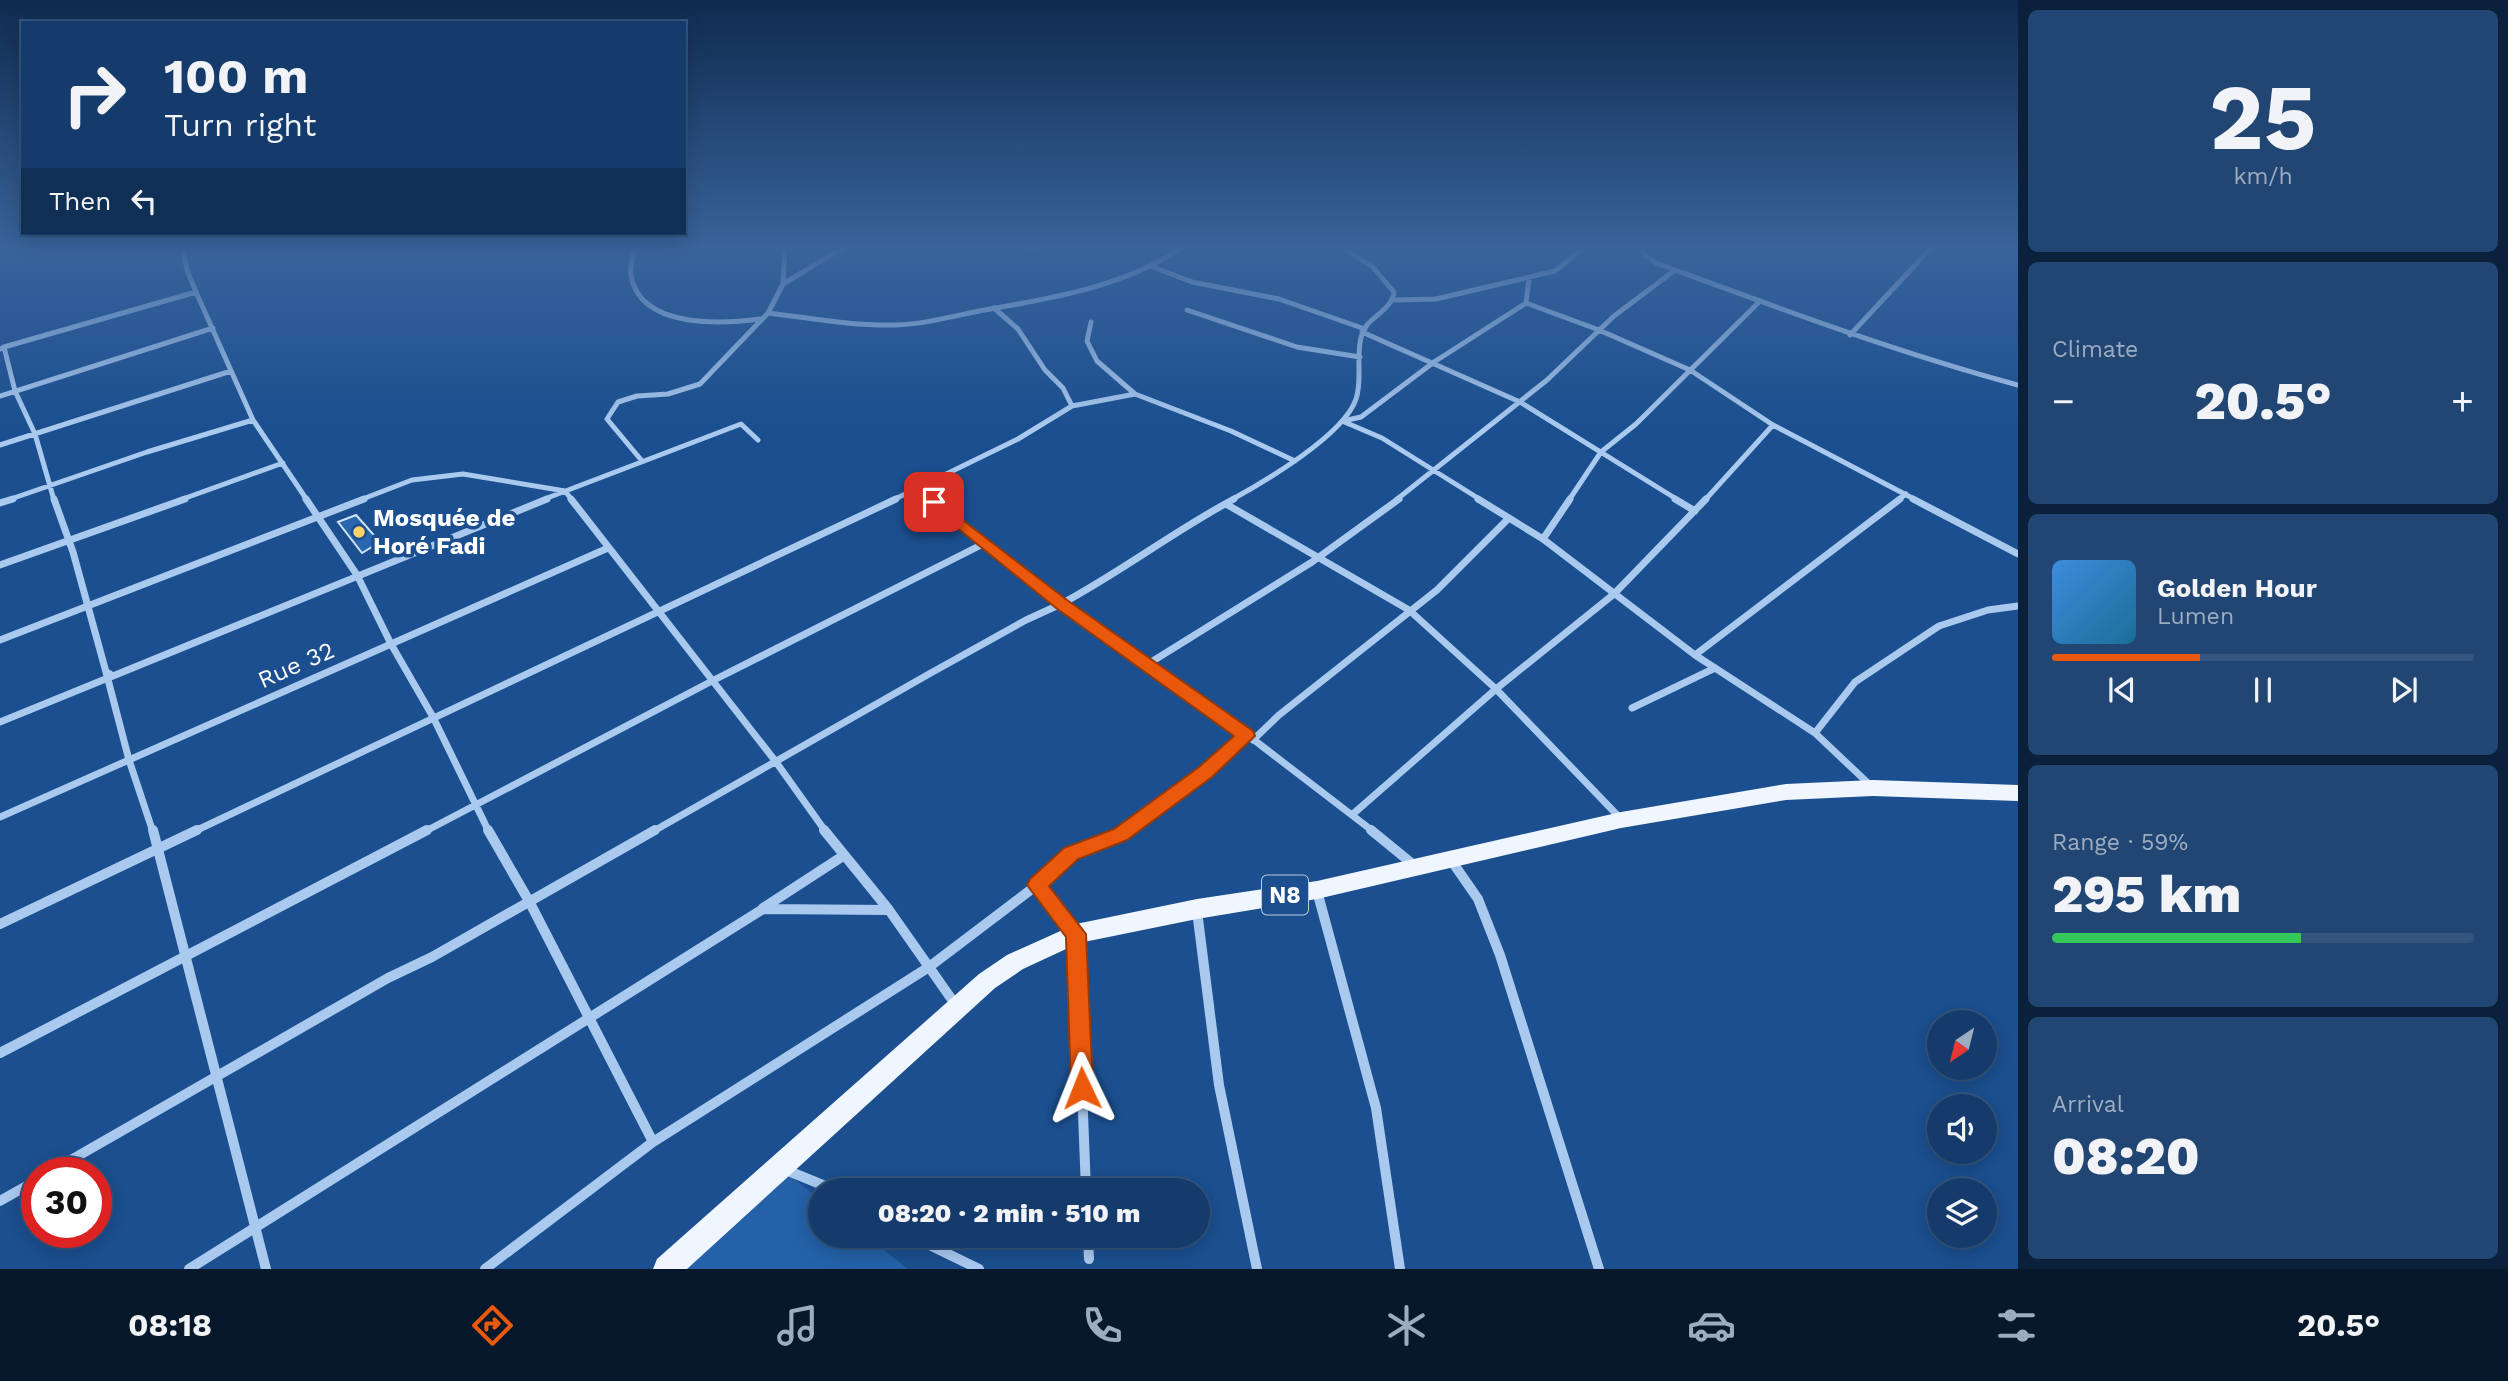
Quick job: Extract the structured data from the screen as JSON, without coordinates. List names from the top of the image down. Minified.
{"streets":{"main road":["N8"],"street":["Rue 32"]},"places":["Mosquée de Horé Fadi"],"north":"bottom left","page":{"tile":[["25","km/h"],"Climate",["Range · 59%","295 km"],["Arrival","08:20"]],"turn":["100 m","Turn right"],"then":"Then","heat":["−","20.5°","+"],"song":["Golden Hour","Lumen"],"limit":"30","trip":"08:20 · 2 min · 510 m","tabs":["08:18","20.5°"]}}
